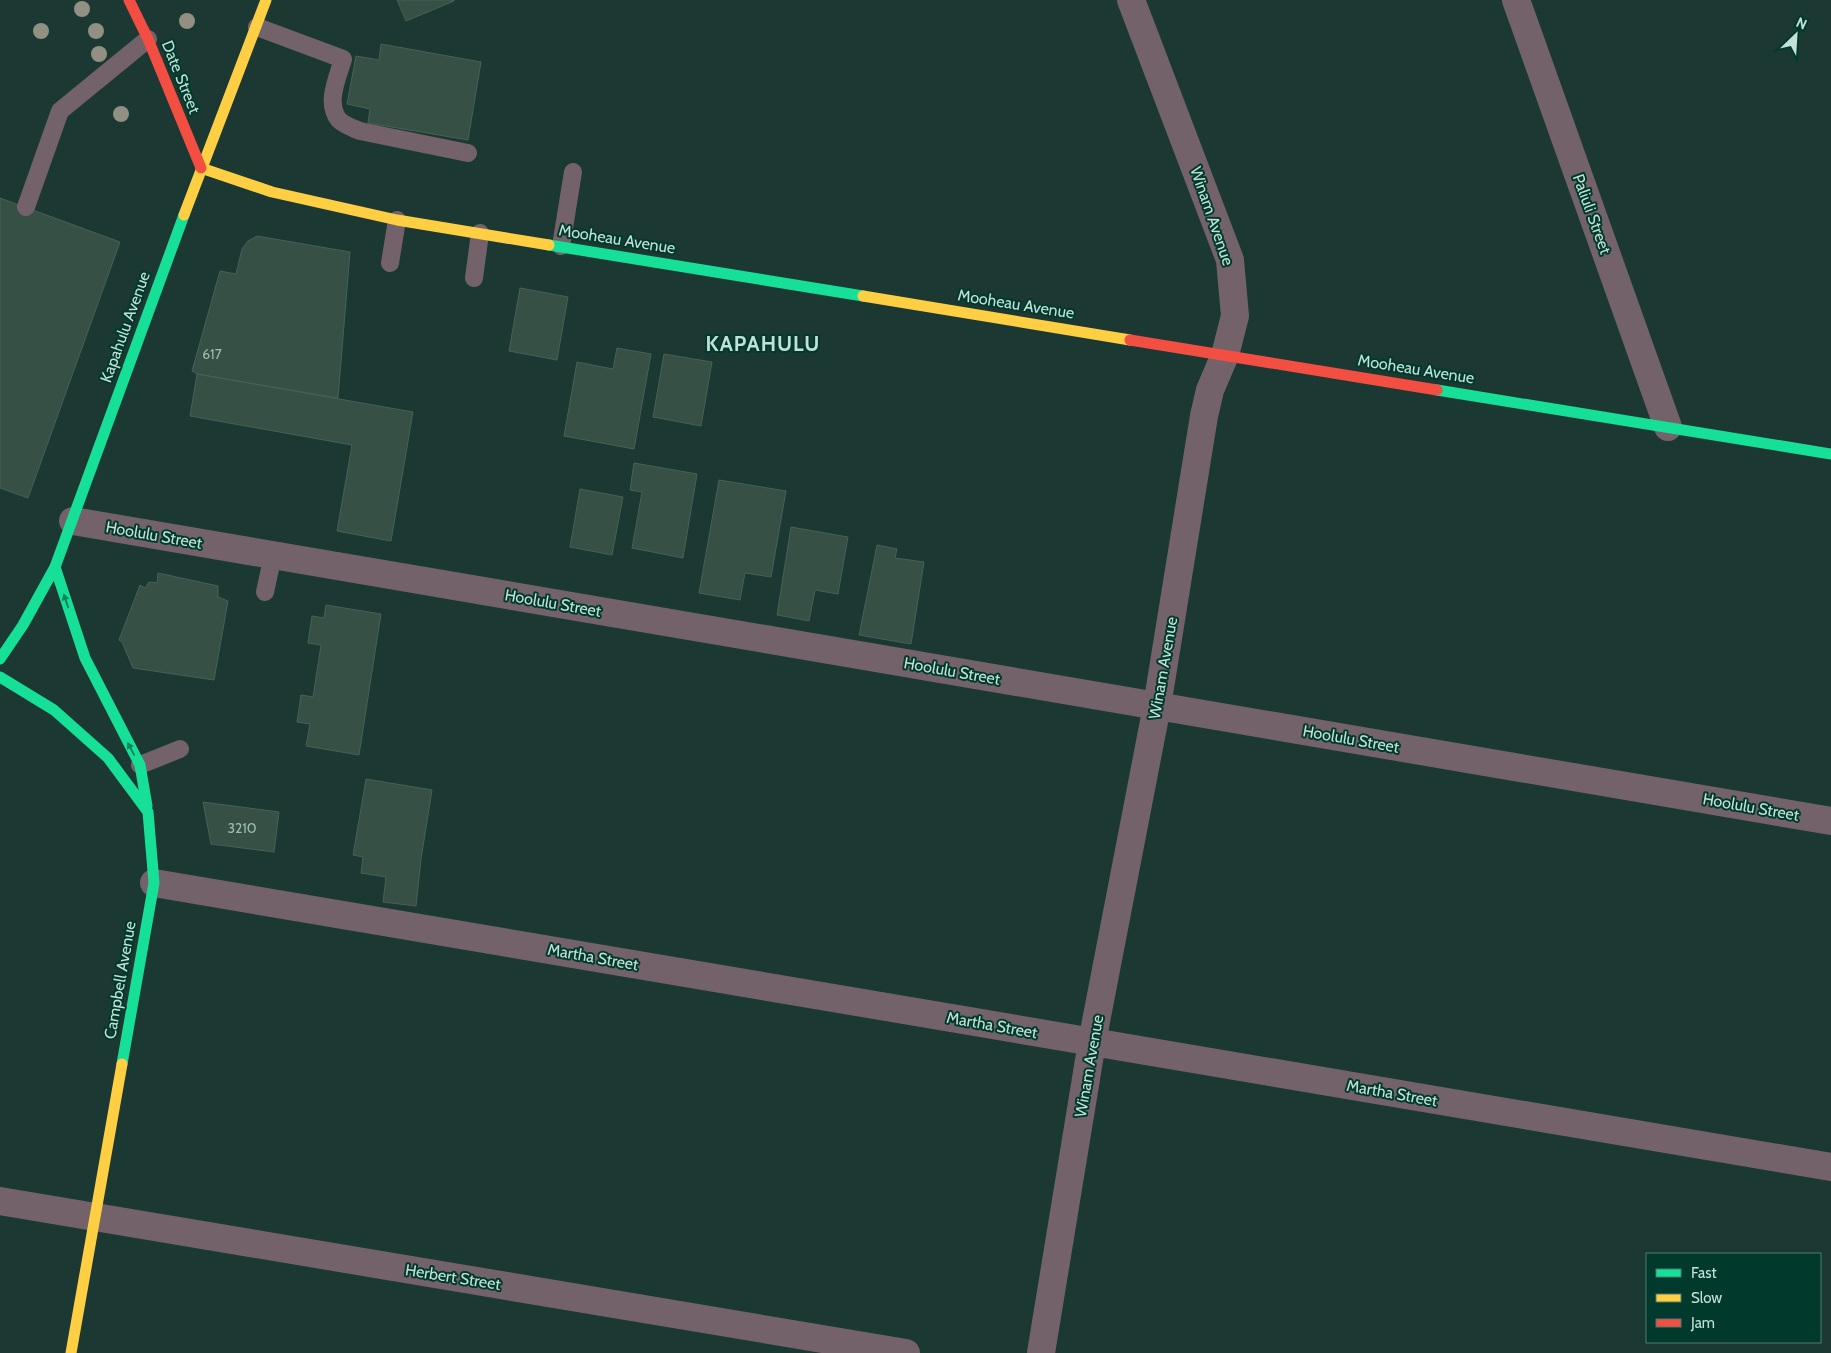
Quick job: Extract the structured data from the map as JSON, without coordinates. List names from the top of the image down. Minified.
{"streets":{"street":["Date Street","Paliuli Street","Winam Avenue","Mooheau Avenue","Kapahulu Avenue","Hoolulu Street","Martha Street","Campbell Avenue","Herbert Street"]},"crossings":[["Date Street","Mooheau Avenue"],["Date Street","Kapahulu Avenue"],["Paliuli Street","Mooheau Avenue"],["Winam Avenue","Mooheau Avenue"],["Winam Avenue","Hoolulu Street"],["Winam Avenue","Martha Street"],["Mooheau Avenue","Kapahulu Avenue"],["Kapahulu Avenue","Hoolulu Street"],["Kapahulu Avenue","Campbell Avenue"],["Martha Street","Campbell Avenue"],["Campbell Avenue","Herbert Street"]],"districts":["KAPAHULU"],"house_numbers":["617","3210"],"legend":["Fast","Slow","Jam"],"north":"top right"}
